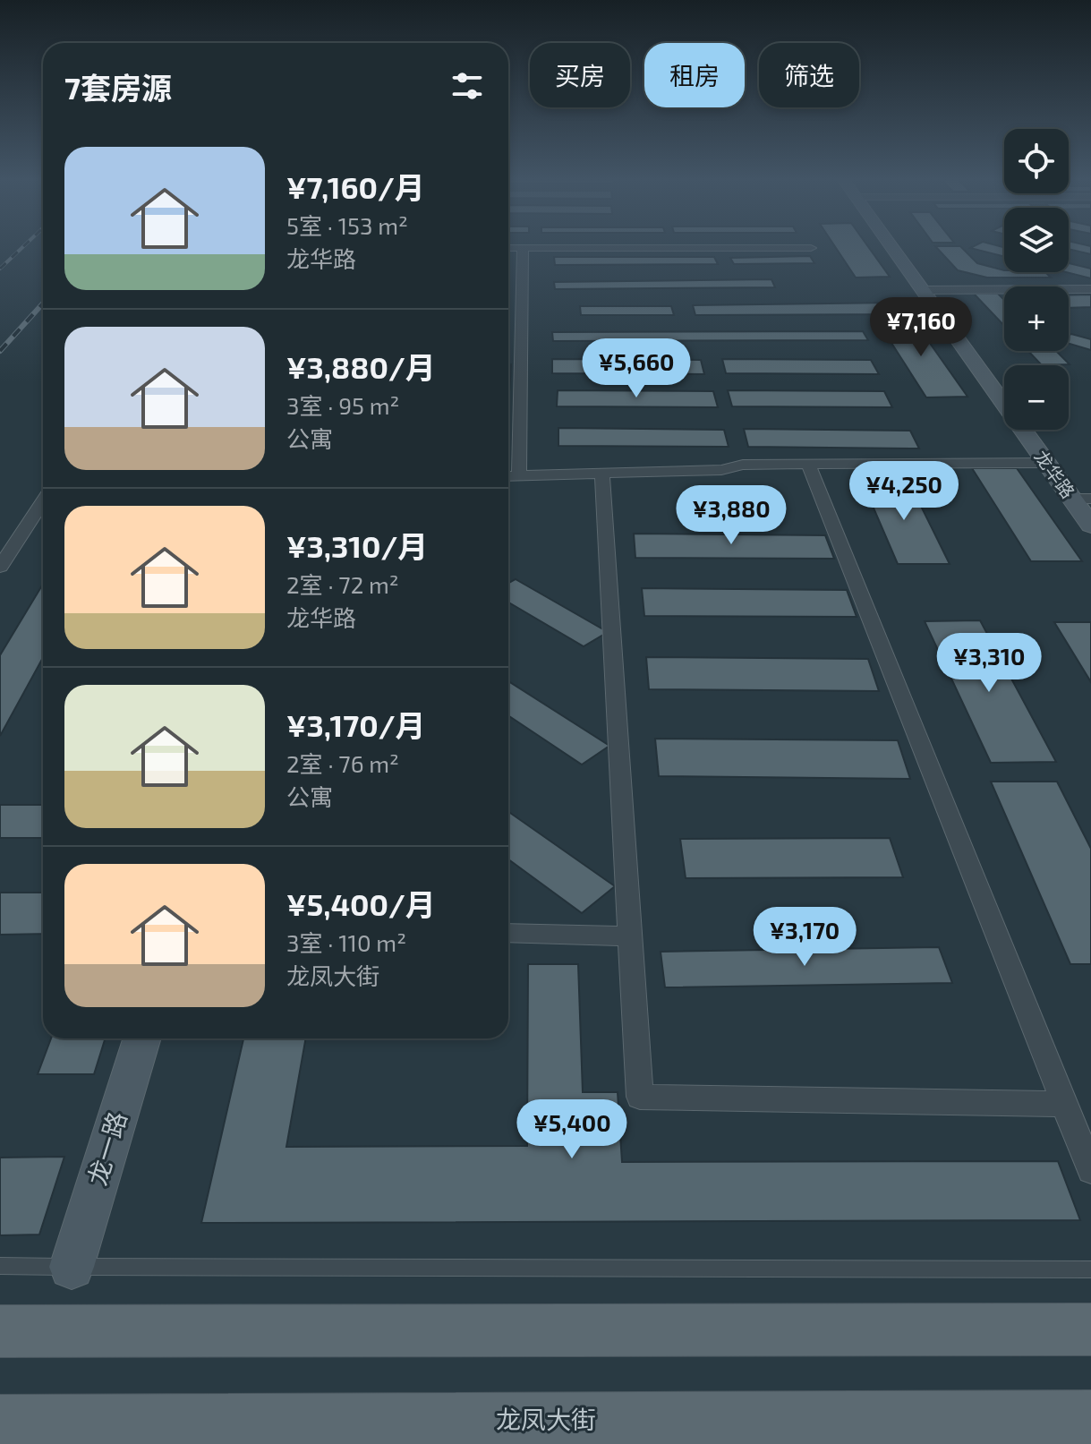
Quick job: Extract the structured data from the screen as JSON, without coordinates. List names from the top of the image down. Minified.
{"streets":{"main road":["龙华路","龙一路","龙凤大街"]},"page":{"chip":["买房","租房","筛选"],"heading":"7套房源","map_buttons":["+","−"],"list":[{"name":"¥7,160/月","note":"5室 · 153 m² · 龙华路"},{"name":"¥3,880/月","note":"3室 · 95 m² · 公寓"},{"name":"¥3,310/月","note":"2室 · 72 m² · 龙华路"},{"name":"¥3,170/月","note":"2室 · 76 m² · 公寓"},{"name":"¥5,400/月","note":"3室 · 110 m² · 龙凤大街"}],"price":["¥7,160","¥5,660","¥4,250","¥3,880","¥3,310","¥3,170","¥5,400"]}}
